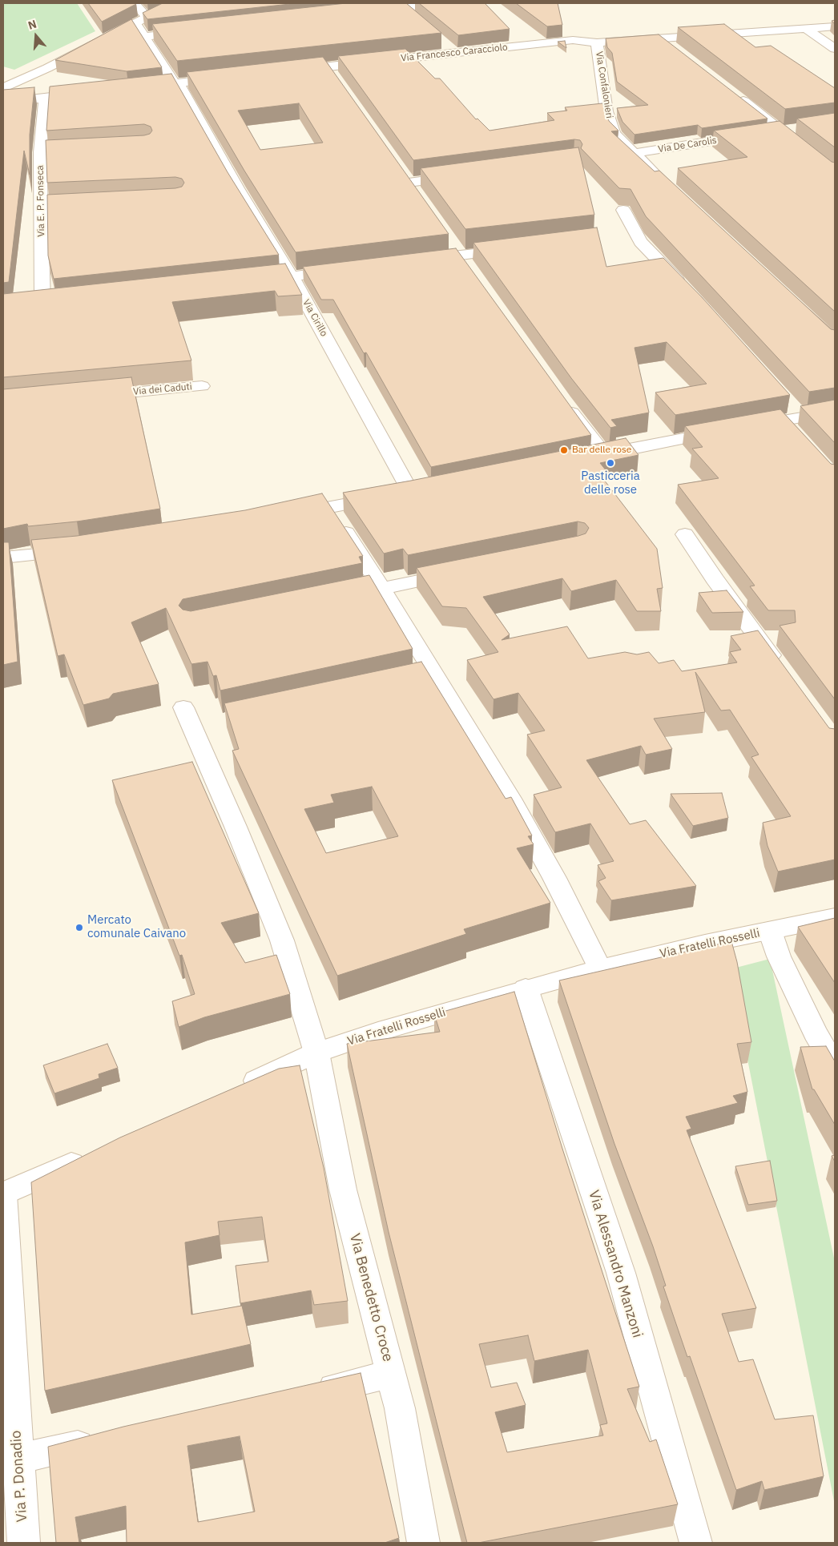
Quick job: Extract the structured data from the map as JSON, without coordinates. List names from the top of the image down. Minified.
{"streets":{"street":["Via Francesco Caracciolo","Via Confalonieri","Via De Carolis","Via E. P. Fonseca","Via Cirillo","Via dei Caduti","Via Fratelli Rosselli","Via Alessandro Manzoni","Via Benedetto Croce","Via P. Donadio"]},"crossings":[["Via Francesco Caracciolo","Via Confalonieri"],["Via Confalonieri","Via De Carolis"],["Via Fratelli Rosselli","Via Alessandro Manzoni"],["Via Fratelli Rosselli","Via Benedetto Croce"]],"places":["Bar delle rose","Pasticceria delle rose","Mercato comunale Caivano"],"north":"top"}
